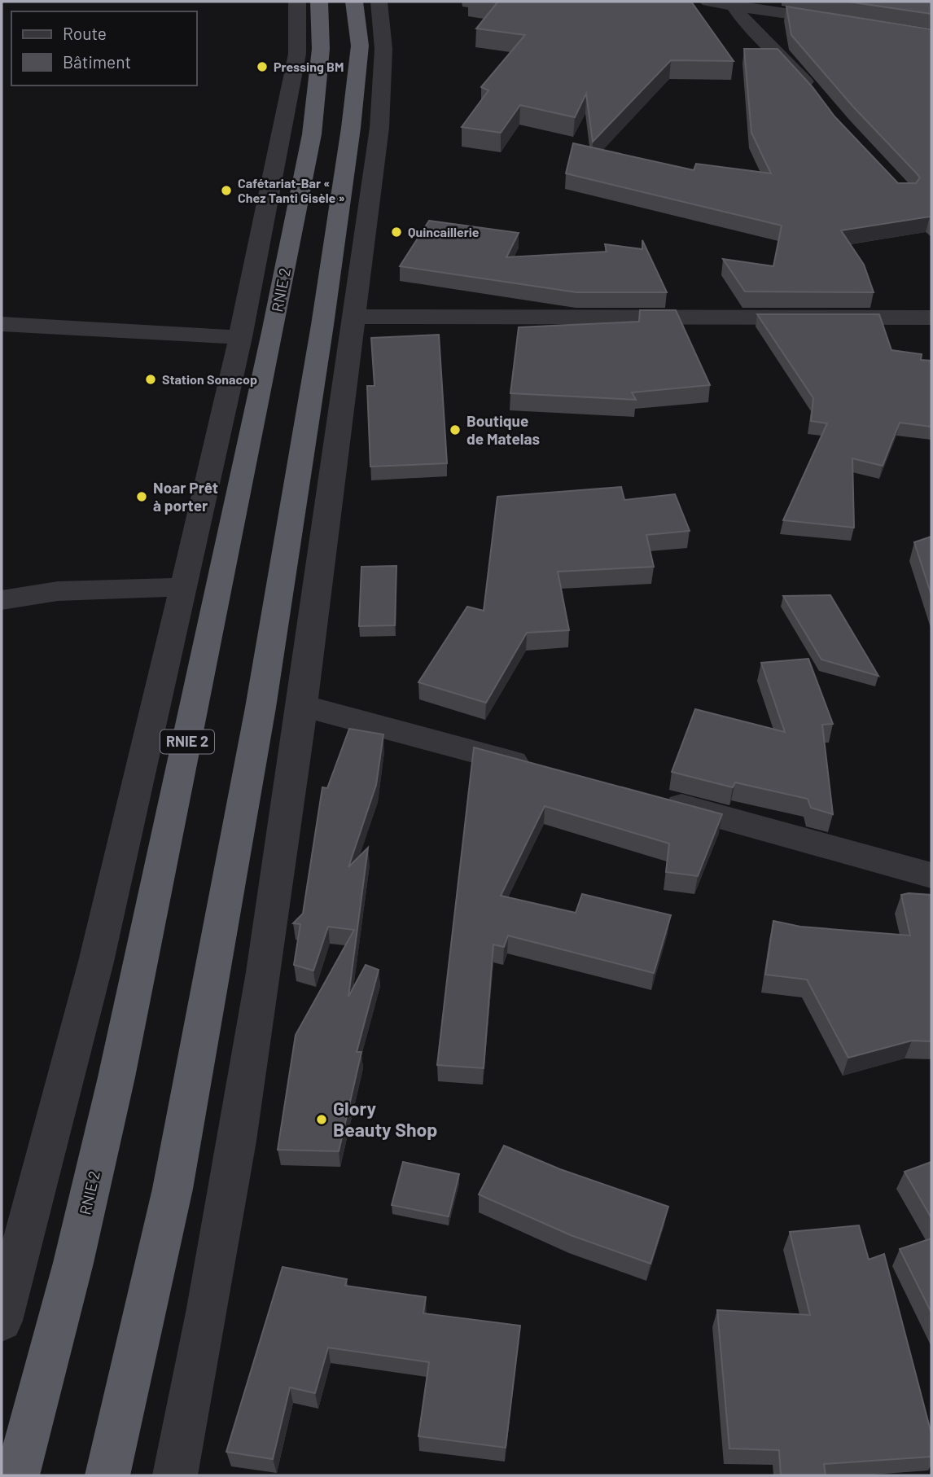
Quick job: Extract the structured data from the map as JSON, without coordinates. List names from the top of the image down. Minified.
{"streets":{"highway":["RNIE 2"]},"places":["Pressing BM","Cafétariat-Bar « Chez Tanti Gisèle »","Quincaillerie","Station Sonacop","Boutique de Matelas","Noar Prêt à porter","Glory Beauty Shop"],"legend":["Route","Bâtiment"]}
